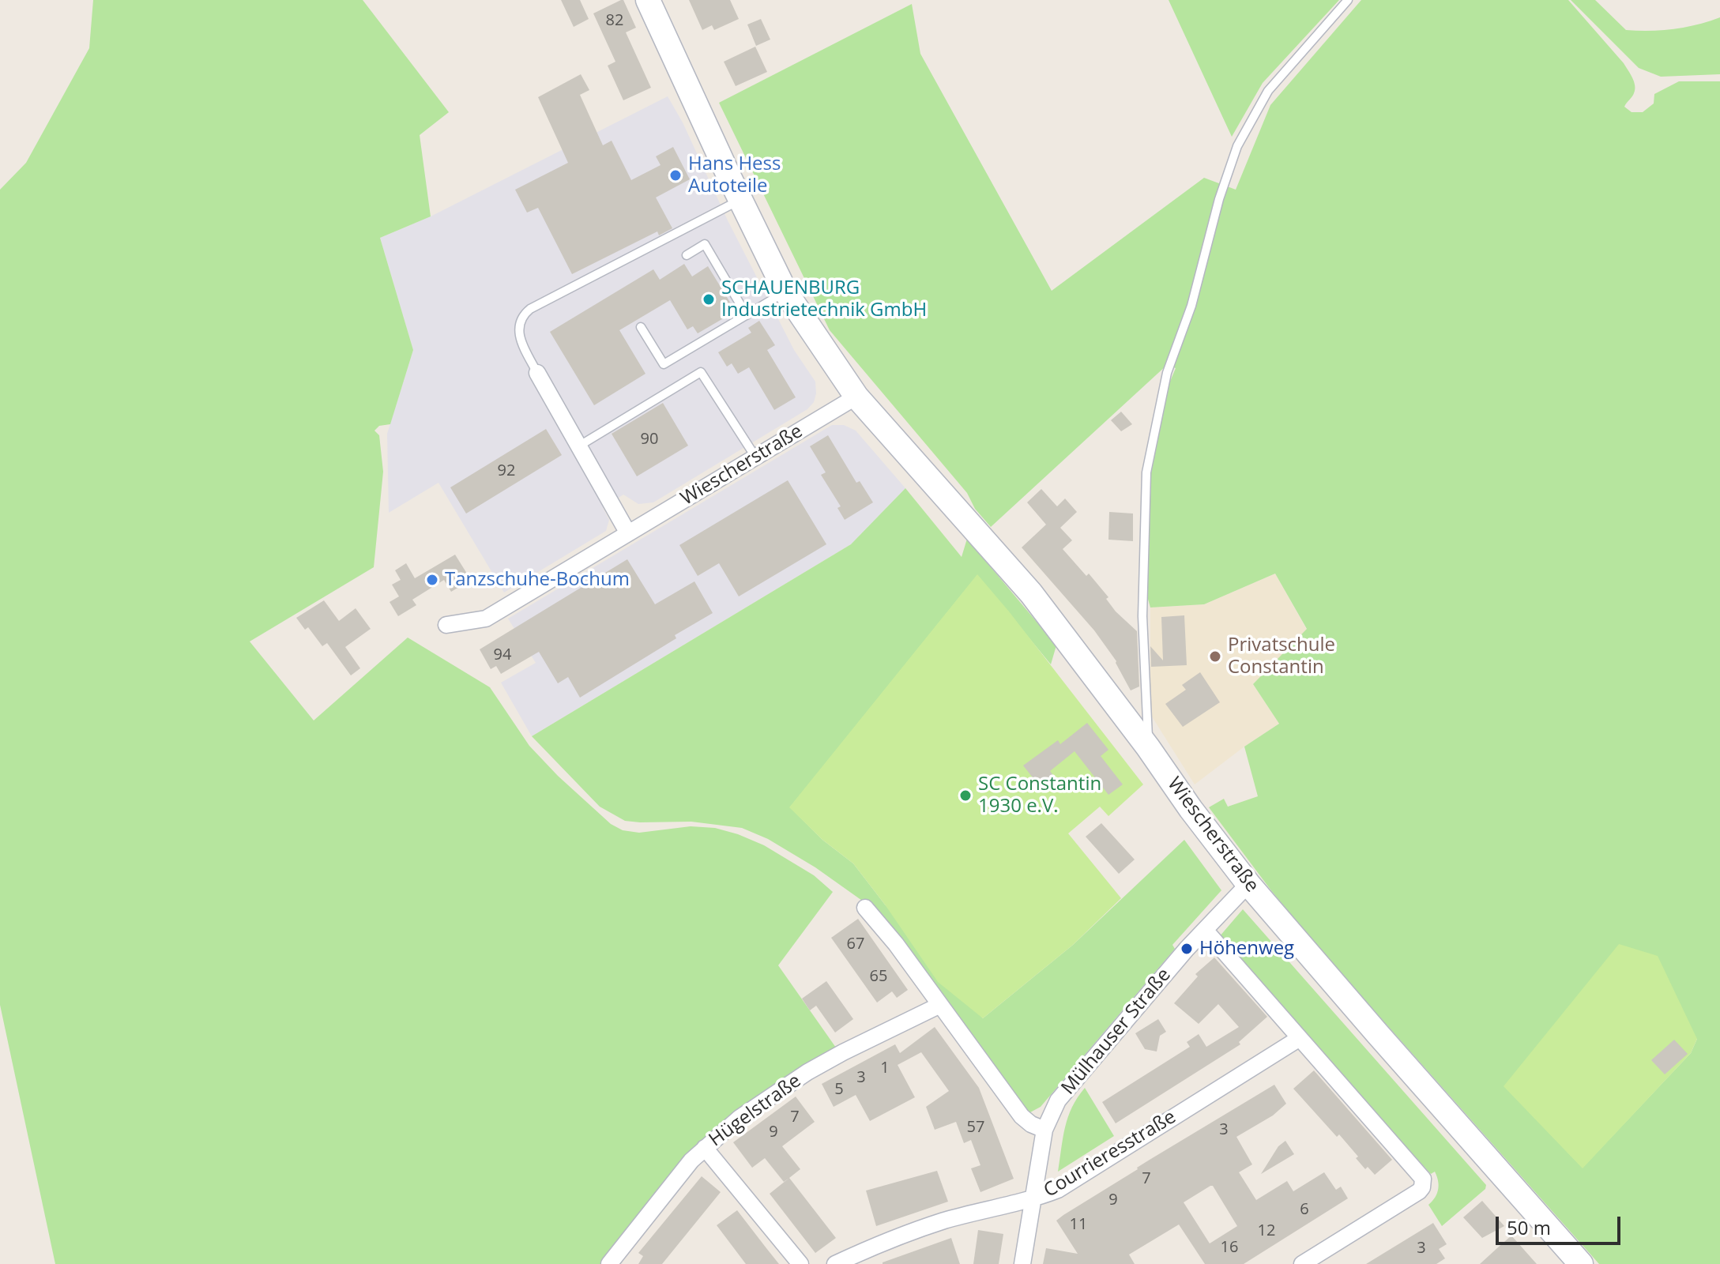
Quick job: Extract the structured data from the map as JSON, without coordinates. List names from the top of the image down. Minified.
{"streets":{"main road":["Wiescherstraße"],"street":["Mülhauser Straße","Hügelstraße","Courrieresstraße"]},"crossings":[["Wiescherstraße","Mülhauser Straße"],["Mülhauser Straße","Courrieresstraße"]],"places":["Hans Hess Autoteile","SCHAUENBURG Industrietechnik GmbH","Tanzschuhe-Bochum","Privatschule Constantin","SC Constantin 1930 e.V.","Höhenweg"],"house_numbers":["82","90","92","94","67","65","1","3","5","7","57","3","9","7","9","6","11","12","16","3"],"scale_bar":"50 m"}
